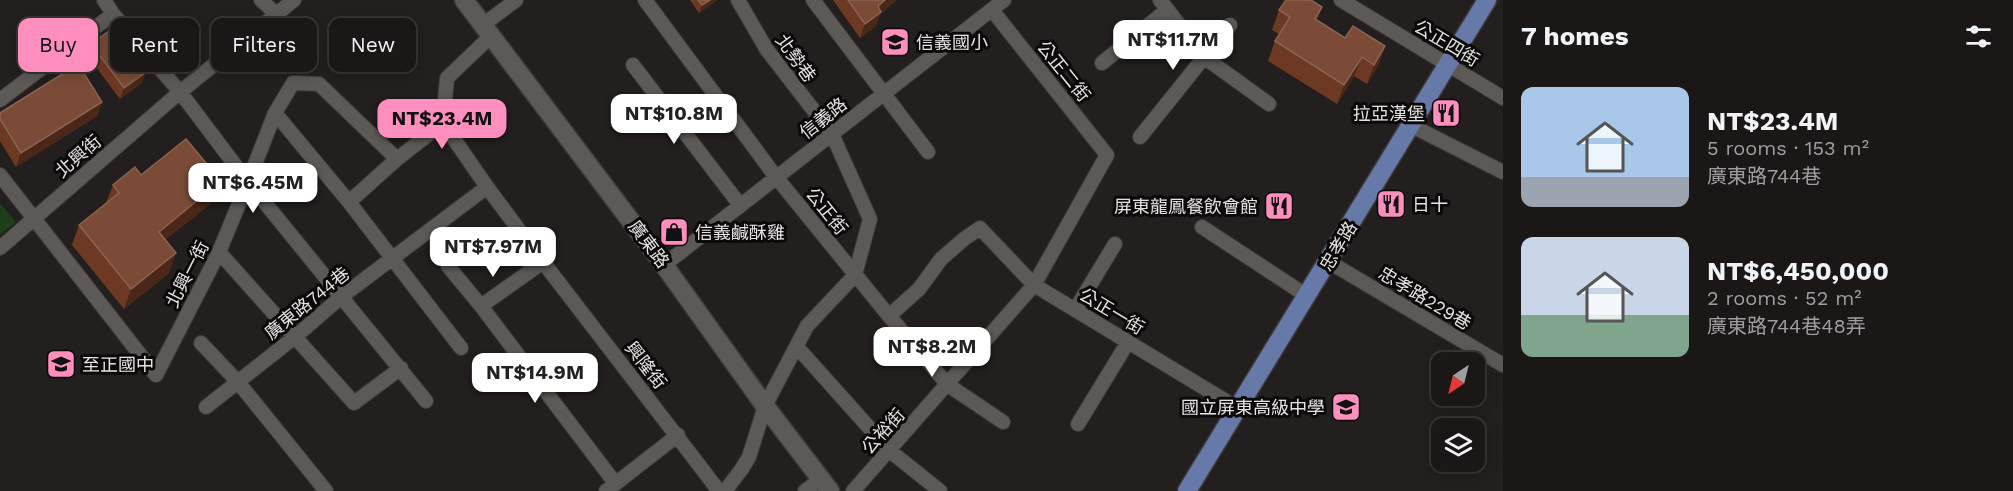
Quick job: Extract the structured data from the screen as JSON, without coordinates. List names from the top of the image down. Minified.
{"streets":{"main road":["忠孝路"],"street":["公正四街","北勢巷","公正二街","信義路","北興街","公正街","廣東路","北興一街","忠孝路229巷","廣東路744巷","公正一街","興隆街","公裕街"]},"crossings":[["公正四街","忠孝路"],["北勢巷","信義路"],["北勢巷","公正街"],["公正二街","信義路"],["公正二街","公裕街"],["信義路","公正街"],["信義路","廣東路"],["北興街","北興一街"],["公正街","公正一街"],["公正街","公裕街"],["忠孝路","忠孝路229巷"],["忠孝路","公正一街"],["公正一街","公裕街"]],"places":{"school or university":["信義國小","至正國中","國立屏東高級中學"],"restaurant":["拉亞漢堡","日十","屏東龍鳳餐飲會館"],"shop":["信義鹹酥雞"]},"north":"bottom left","page":{"heading":"7 homes","chip":["Buy","Rent","Filters","New"],"price":["NT$11.7M","NT$10.8M","NT$23.4M","NT$6.45M","NT$7.97M","NT$8.2M","NT$14.9M"],"list":[{"name":"NT$23.4M","note":"5 rooms · 153 m² · 廣東路744巷"},{"name":"NT$6,450,000","note":"2 rooms · 52 m² · 廣東路744巷48弄"}]}}
